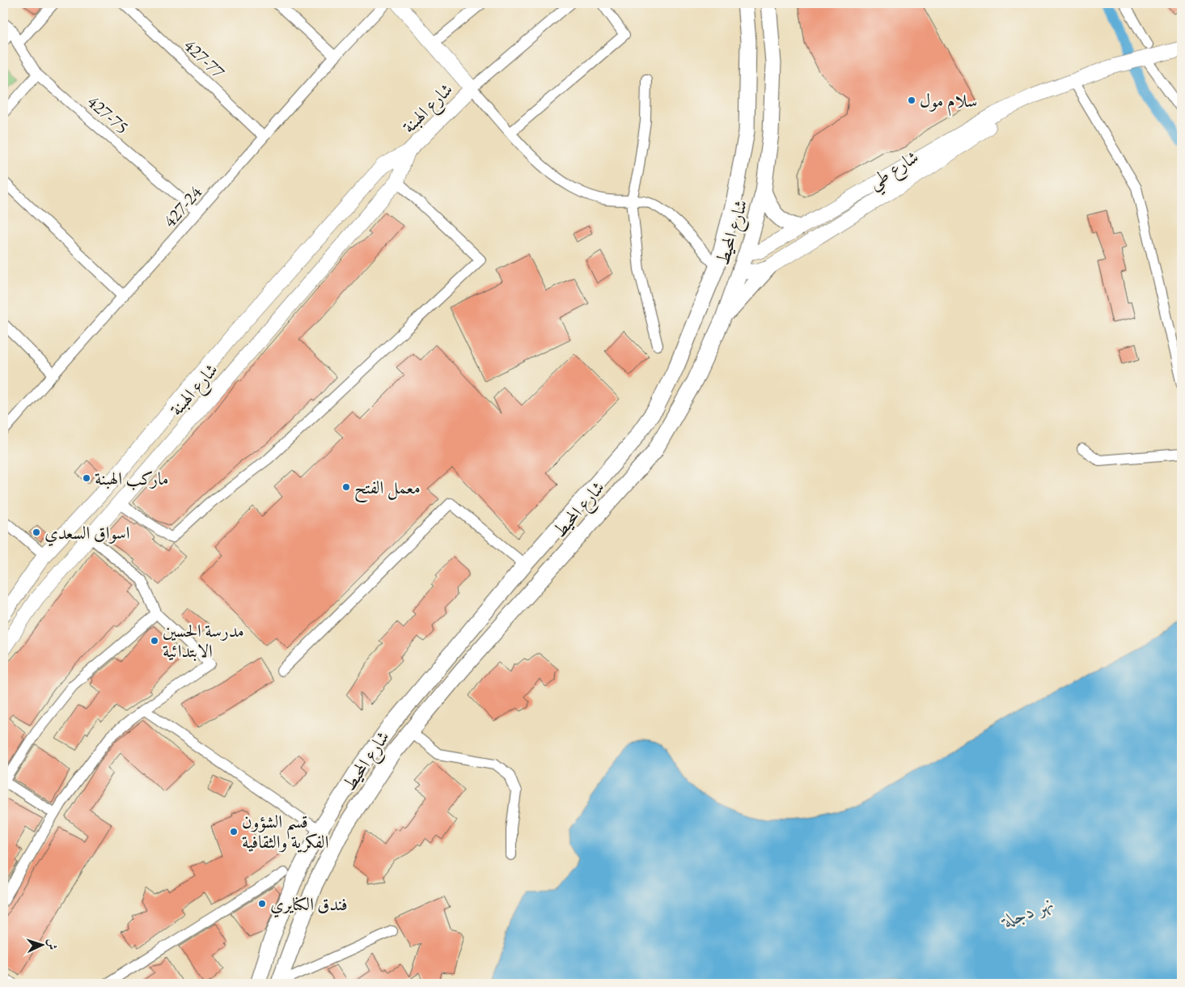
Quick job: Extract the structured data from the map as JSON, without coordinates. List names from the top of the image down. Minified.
{"streets":{"main road":["شارع المحيط"],"street":["427-77","شارع الهبنة","427-75","شارع طي","427-24"]},"crossings":[["427-77","427-24"],["427-75","427-24"],["شارع طي","شارع المحيط"]],"water":["نهر دجلة"],"places":["سلام مول","ماركب الهبنة","معمل الفتح","اسواق السعدي","مدرسة الحسين الابتدائية","قسم الشؤون الفكرية والثقافية","فندق الكنايري"],"north":"right"}
